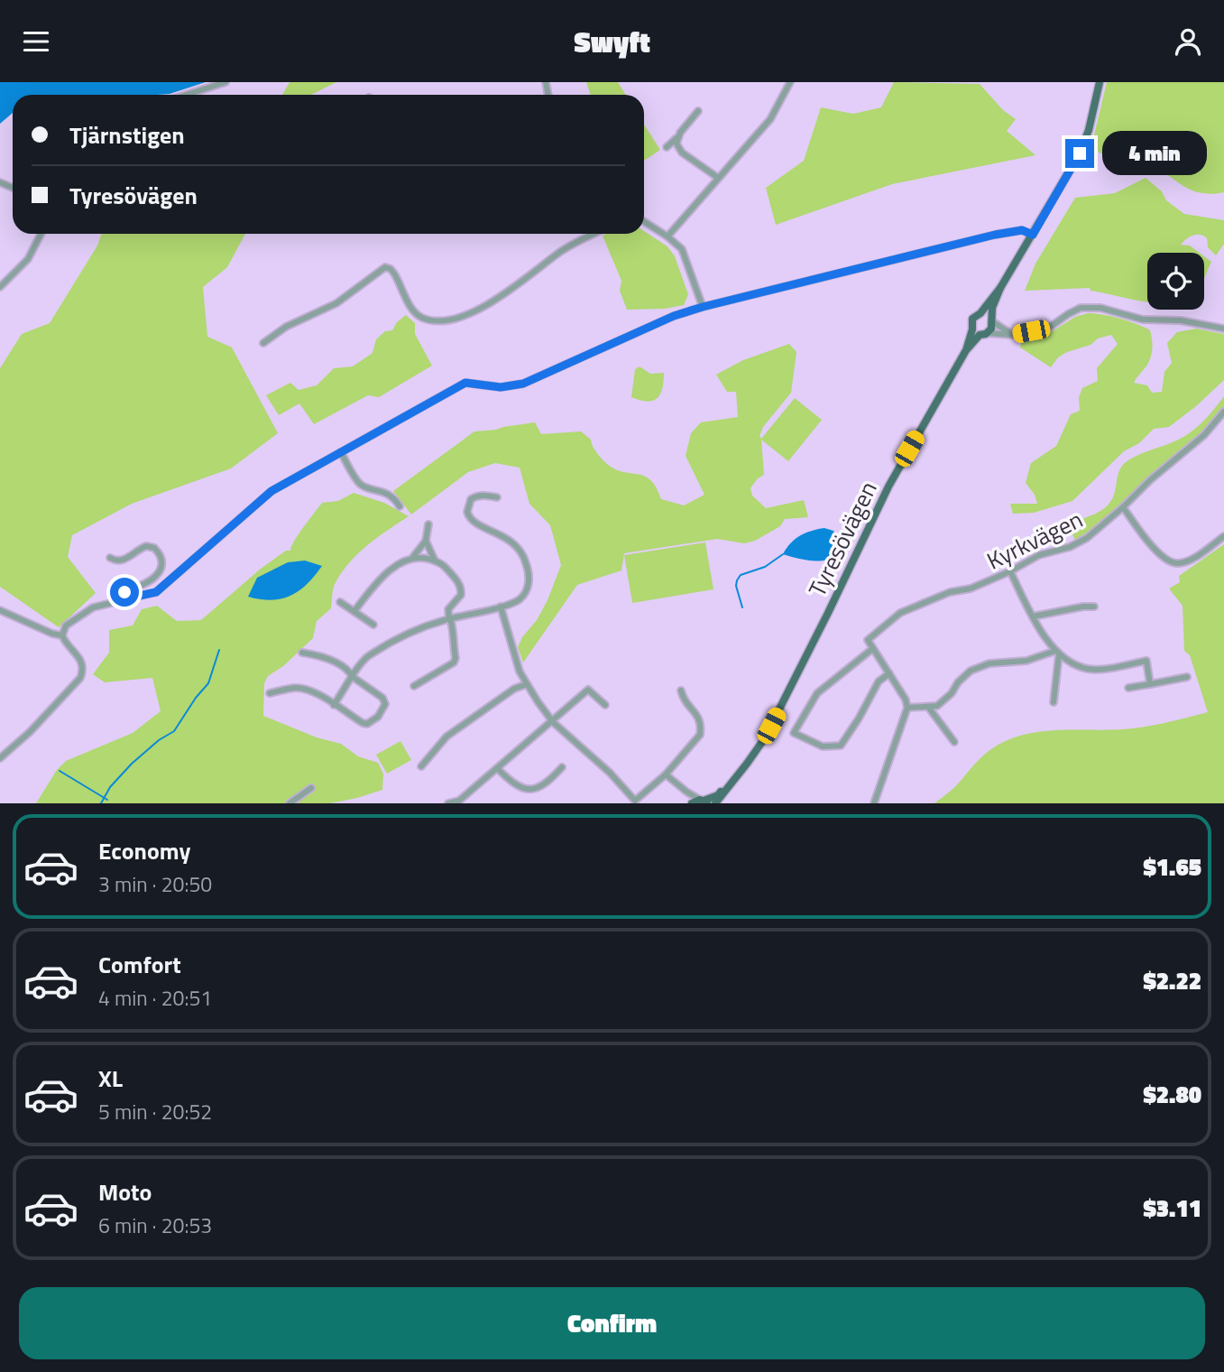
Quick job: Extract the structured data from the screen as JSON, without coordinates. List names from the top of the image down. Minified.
{"streets":{"main road":["Tyresövägen"],"street":["Kyrkvägen"]},"page":{"header":"Swyft","banner":["Tjärnstigen","Tyresövägen"],"bubble":"4 min","list":[{"name":"Economy","note":"3 min · 20:50","value":"$1.65"},{"name":"Comfort","note":"4 min · 20:51","value":"$2.22"},{"name":"XL","note":"5 min · 20:52","value":"$2.80"},{"name":"Moto","note":"6 min · 20:53","value":"$3.11"}],"buttons":"Confirm"}}
